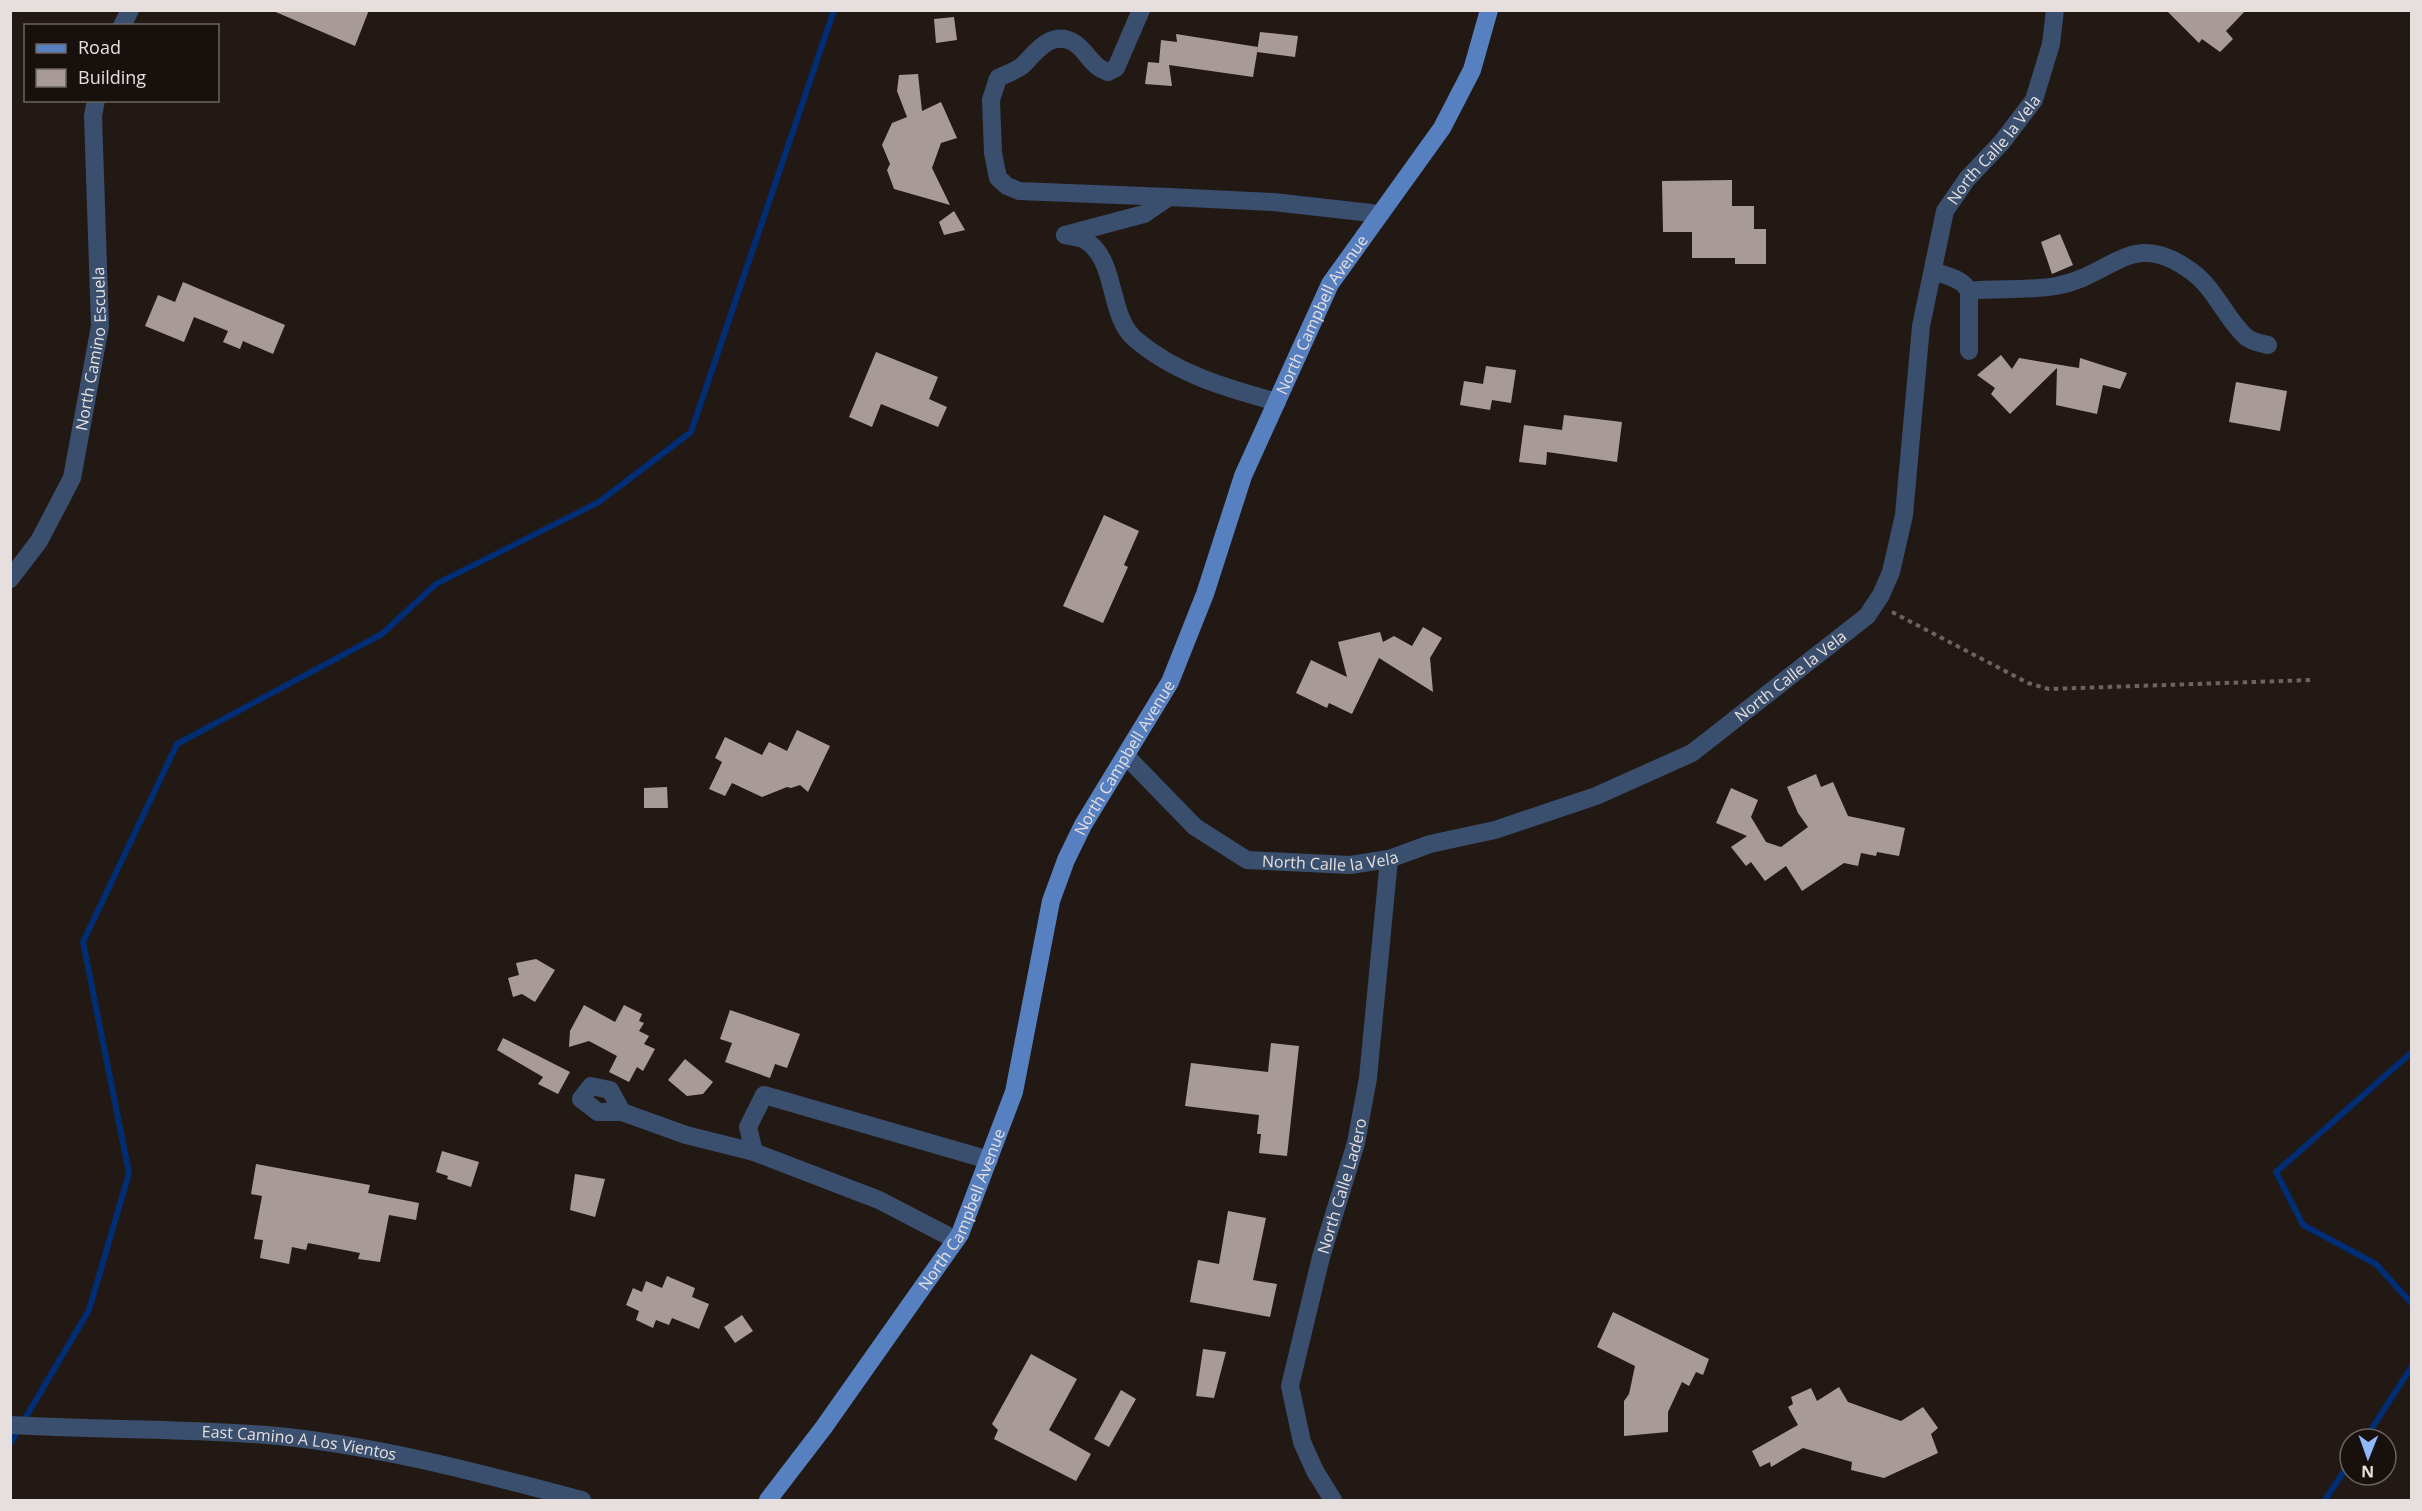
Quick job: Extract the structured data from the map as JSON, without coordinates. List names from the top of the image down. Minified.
{"streets":{"main road":["North Campbell Avenue"],"street":["North Calle la Vela","North Camino Escuela","North Calle Ladero","East Camino A Los Vientos"]},"crossings":[["North Calle la Vela","North Campbell Avenue"],["North Calle la Vela","North Calle Ladero"]],"legend":["Road","Building"],"north":"bottom"}
